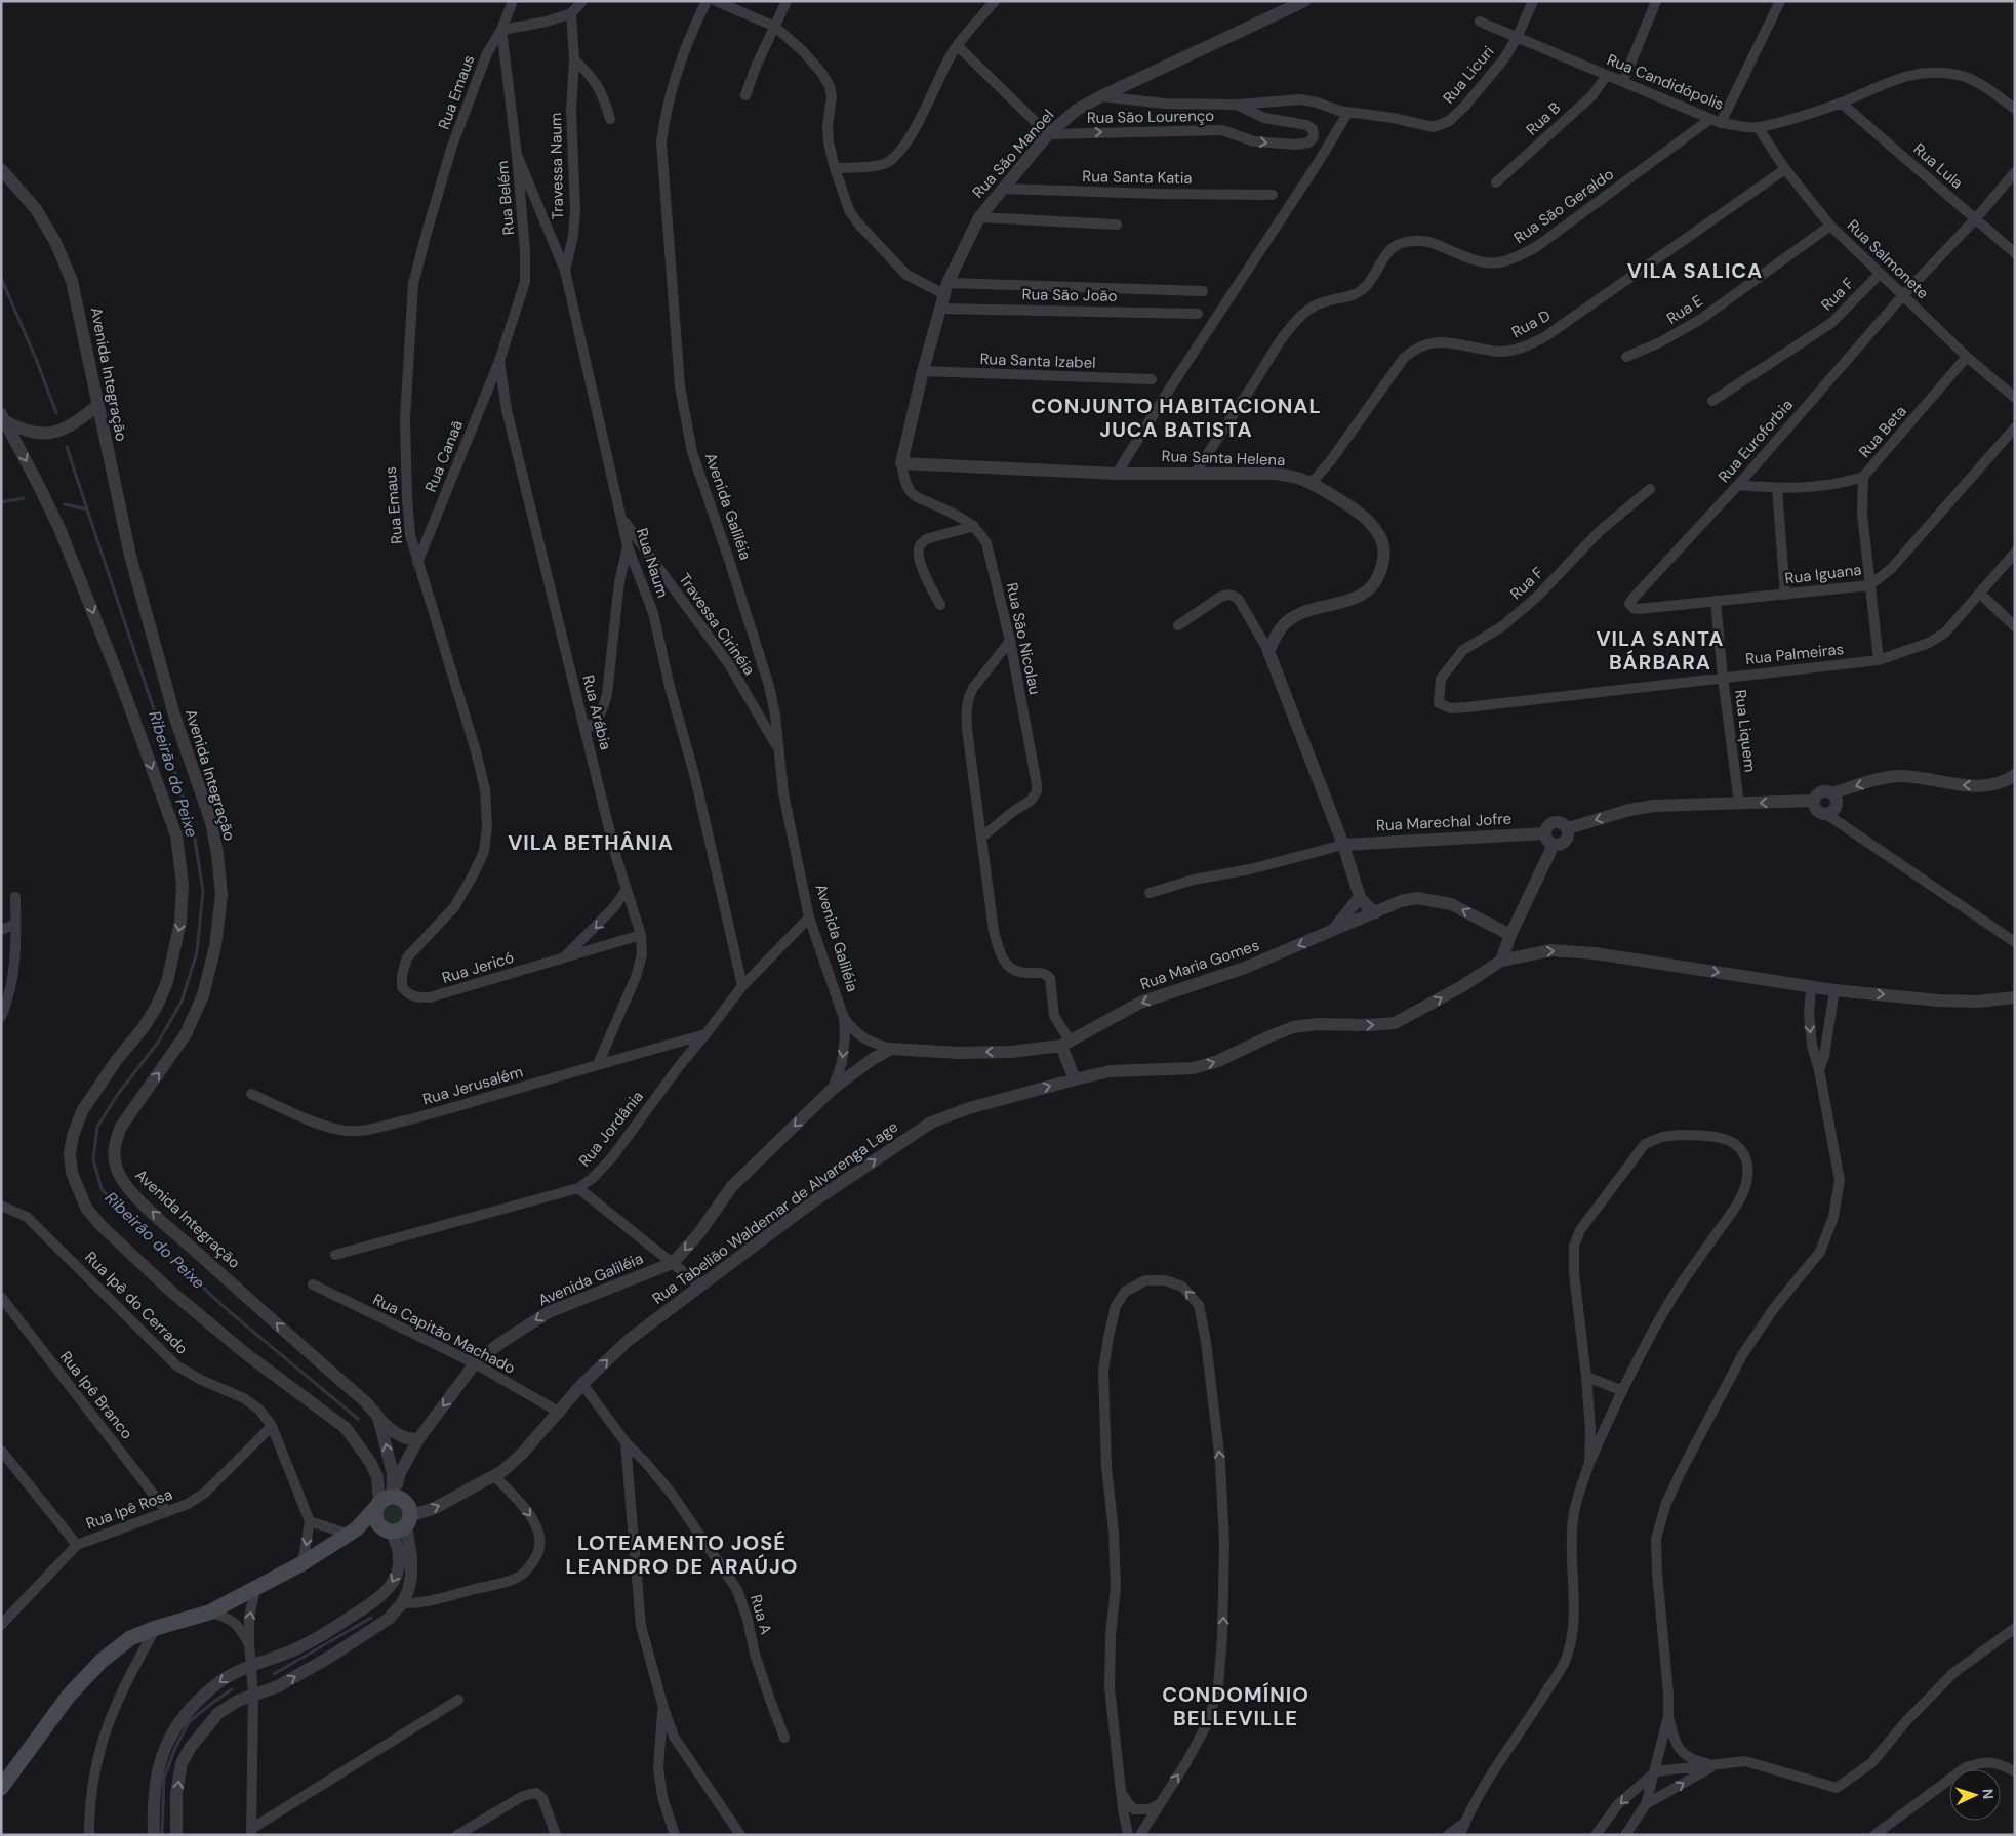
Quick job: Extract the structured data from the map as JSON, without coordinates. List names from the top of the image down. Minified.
{"streets":{"street":["Rua Licuri","Rua Candidópolis","Rua Emaus","Rua São Lourenço","Rua B","Rua São Manoel","Travessa Naum","Rua Lula","Rua Santa Katia","Rua Belém","Rua São Geraldo","Rua Salmonete","Rua F","Rua São João","Rua E","Rua D","Rua Santa Izabel","Avenida Integração","Rua Beta","Rua Euroforbia","Rua Canaã","Rua Santa Helena","Avenida Galiléia","Rua Naum","Rua Iguana","Travessa Cirinéia","Rua São Nicolau","Rua Palmeiras","Rua Arábia","Rua Liquem","Rua Marechal Jofre","Rua Maria Gomes","Rua Jericó","Rua Jerusalém","Rua Jordânia","Rua Tabelião Waldemar de Alvarenga Lage","Rua Ipê do Cerrado","Rua Capitão Machado","Rua Ipê Branco","Rua Ipê Rosa","Rua A"]},"crossings":[["Rua Licuri","Rua Candidópolis"],["Rua Licuri","Rua São Lourenço"],["Rua Licuri","Rua São Manoel"],["Rua Candidópolis","Rua B"],["Rua Candidópolis","Rua Lula"],["Rua Candidópolis","Rua São Geraldo"],["Rua Candidópolis","Rua Salmonete"],["Rua Emaus","Rua Belém"],["Rua Emaus","Rua Canaã"],["Rua Emaus","Rua Jericó"],["Rua São Lourenço","Rua São Manoel"],["Rua São Manoel","Rua Santa Katia"],["Rua São Manoel","Rua São João"],["Rua São Manoel","Rua Santa Izabel"],["Rua São Manoel","Rua Santa Helena"],["Rua São Manoel","Rua São Nicolau"],["Travessa Naum","Rua Naum"],["Rua Lula","Rua Euroforbia"],["Rua Belém","Rua Canaã"],["Rua Belém","Rua Naum"],["Rua Belém","Rua Arábia"],["Rua São Geraldo","Rua Santa Helena"],["Rua Salmonete","Rua F"],["Rua Salmonete","Rua E"],["Rua Salmonete","Rua D"],["Rua Salmonete","Rua Beta"],["Rua Salmonete","Rua Euroforbia"],["Rua F","Rua Palmeiras"],["Rua D","Rua Santa Helena"],["Avenida Integração","Avenida Galiléia"],["Rua Beta","Rua Euroforbia"],["Rua Euroforbia","Rua Iguana"],["Rua Canaã","Rua Arábia"],["Rua Santa Helena","Rua São Nicolau"],["Avenida Galiléia","Travessa Cirinéia"],["Avenida Galiléia","Rua Maria Gomes"],["Avenida Galiléia","Rua Jordânia"],["Avenida Galiléia","Rua Capitão Machado"],["Rua Naum","Travessa Cirinéia"],["Rua Naum","Rua Jordânia"],["Rua Iguana","Rua Liquem"],["Rua Palmeiras","Rua Liquem"],["Rua Arábia","Rua Jericó"],["Rua Arábia","Rua Jerusalém"],["Rua Jerusalém","Rua Jordânia"],["Rua Tabelião Waldemar de Alvarenga Lage","Rua Capitão Machado"],["Rua Tabelião Waldemar de Alvarenga Lage","Rua A"],["Rua Ipê do Cerrado","Rua Ipê Rosa"],["Rua Ipê Branco","Rua Ipê Rosa"]],"one_way":["Avenida Integração","Rua Maria Gomes","Rua Tabelião Waldemar de Alvarenga Lage"],"districts":["VILA SALICA","CONJUNTO HABITACIONAL JUCA BATISTA","VILA SANTA BÁRBARA","VILA BETHÂNIA","LOTEAMENTO JOSÉ LEANDRO DE ARAÚJO","CONDOMÍNIO BELLEVILLE"],"water":["Ribeirão do Peixe"],"north":"right"}
